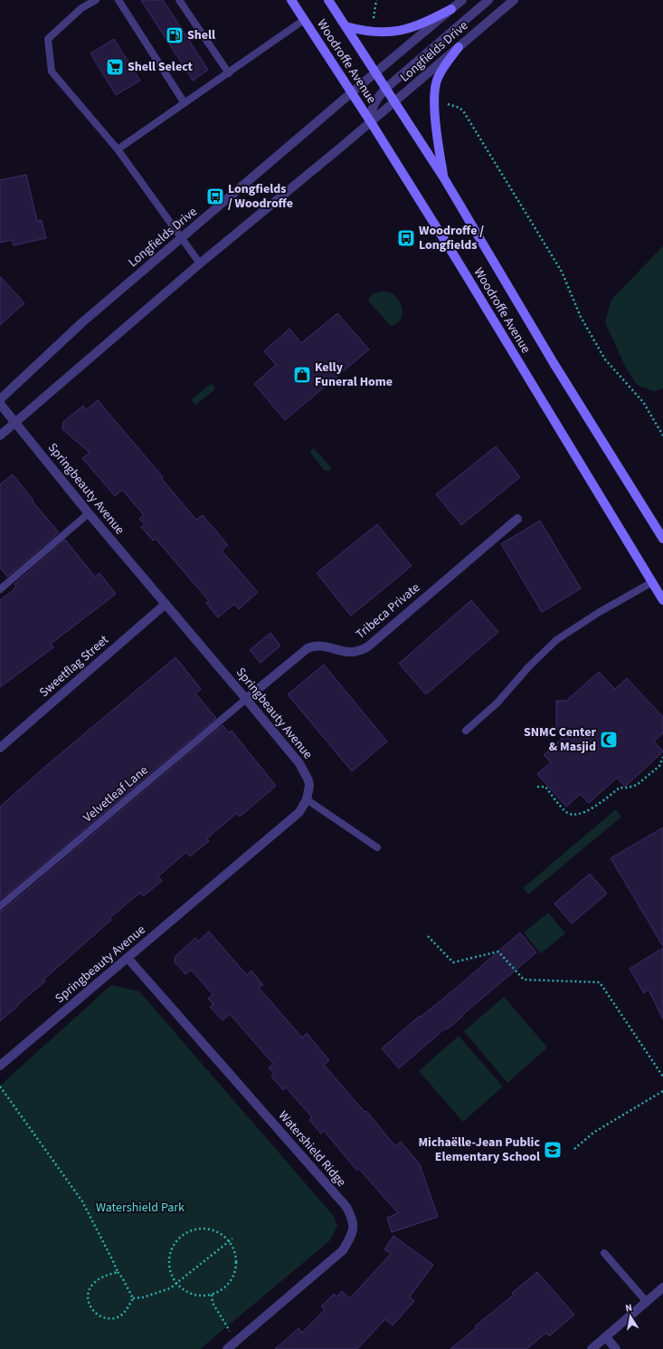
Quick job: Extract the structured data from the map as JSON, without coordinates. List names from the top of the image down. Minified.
{"streets":{"main road":["Woodroffe Avenue"],"street":["Longfields Drive","Springbeauty Avenue","Tribeca Private","Sweetflag Street","Watershield Ridge"],"lane":["Velvetleaf Lane"]},"crossings":[["Longfields Drive","Woodroffe Avenue"],["Longfields Drive","Springbeauty Avenue"],["Springbeauty Avenue","Tribeca Private"],["Springbeauty Avenue","Sweetflag Street"],["Springbeauty Avenue","Velvetleaf Lane"],["Springbeauty Avenue","Watershield Ridge"],["Tribeca Private","Velvetleaf Lane"]],"parks":["Watershield Park"],"places":{"fuel station":["Shell"],"supermarket":["Shell Select"],"bus stop":["Longfields / Woodroffe","Woodroffe / Longfields"],"shop":["Kelly Funeral Home"],"mosque":["SNMC Center & Masjid"],"school or university":["Michaëlle-Jean Public Elementary School"]},"north":"top"}
